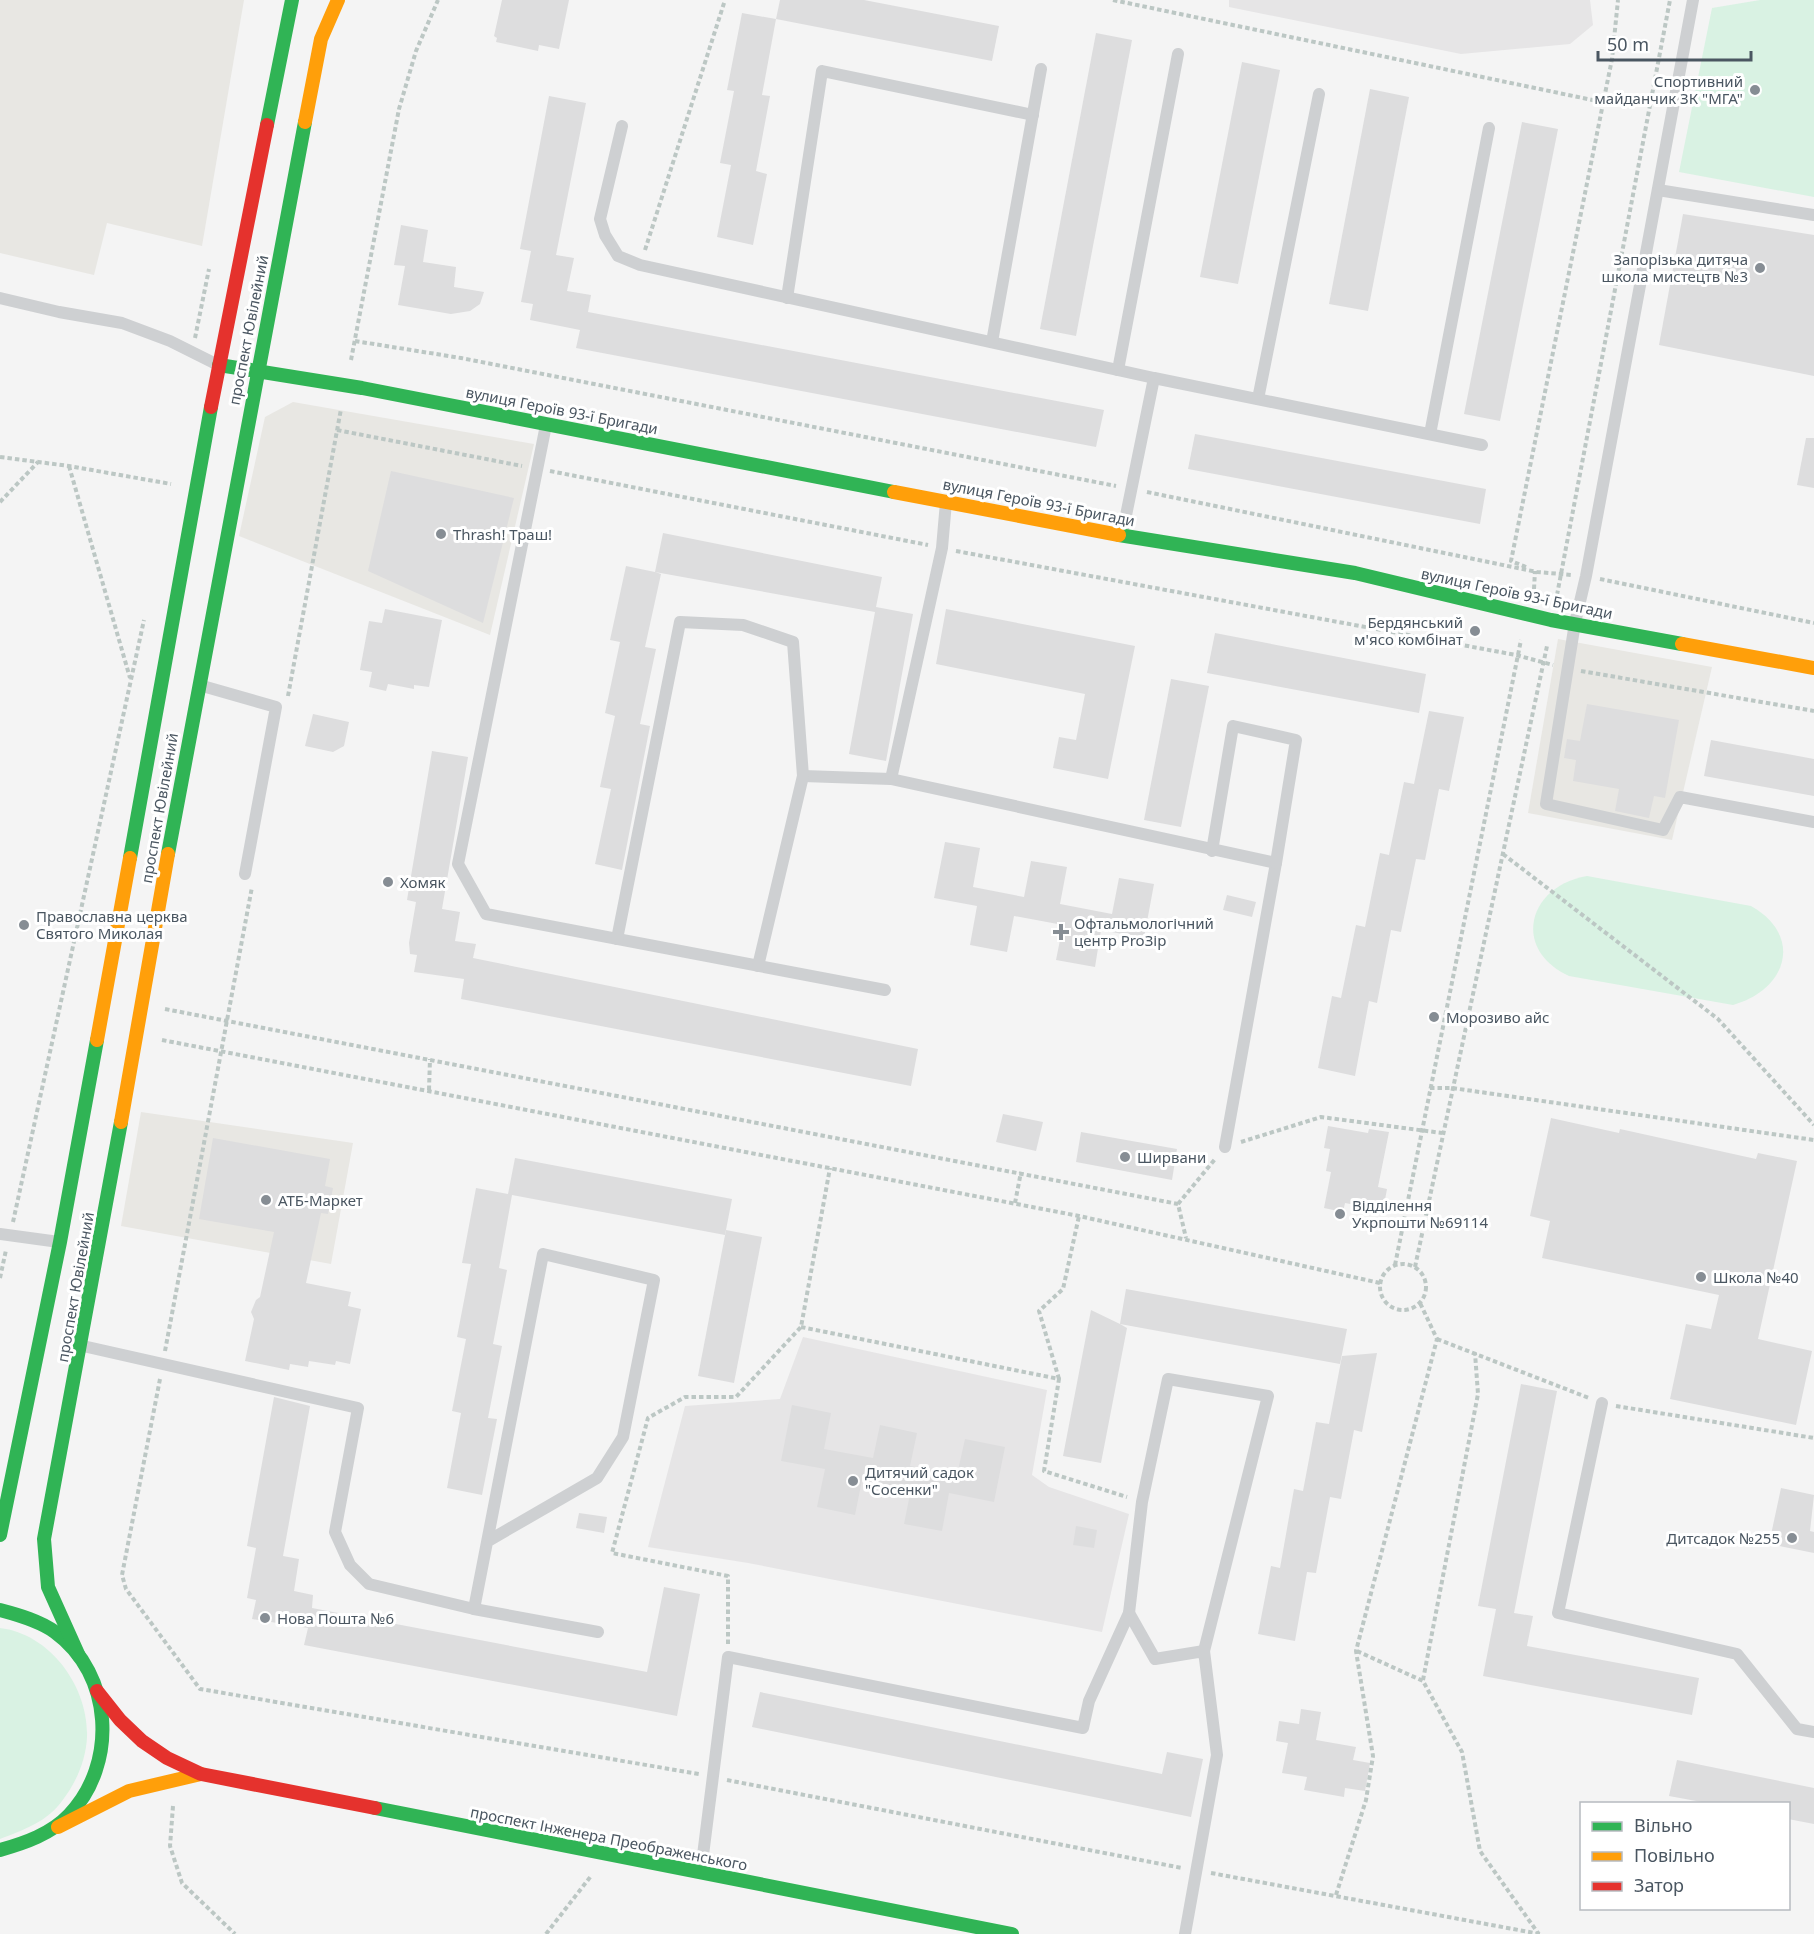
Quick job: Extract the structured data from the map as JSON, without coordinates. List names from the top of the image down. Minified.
{"streets":{"main road":["проспект Ювілейний","вулиця Героїв 93-ї Бригади","проспект Інженера Преображенського"]},"crossings":[["проспект Ювілейний","вулиця Героїв 93-ї Бригади"],["проспект Ювілейний","проспект Інженера Преображенського"]],"places":{"other":["Спортивний майданчик ЗК \"МГА\"","Запорізька дитяча школа мистецтв №3","Thrash! Траш!","Бердянський м'ясо комбінат","Хомяк","Православна церква Святого Миколая","Морозиво айс","Ширвани","АТБ-Маркет","Відділення Укрпошти №69114","Школа №40","Дитячий садок \"Сосенки\"","Дитсадок №255","Нова Пошта №6"],"health":["Офтальмологічний центр ProЗір"]},"legend":["Вільно","Повільно","Затор"],"scale_bar":"50 m"}
